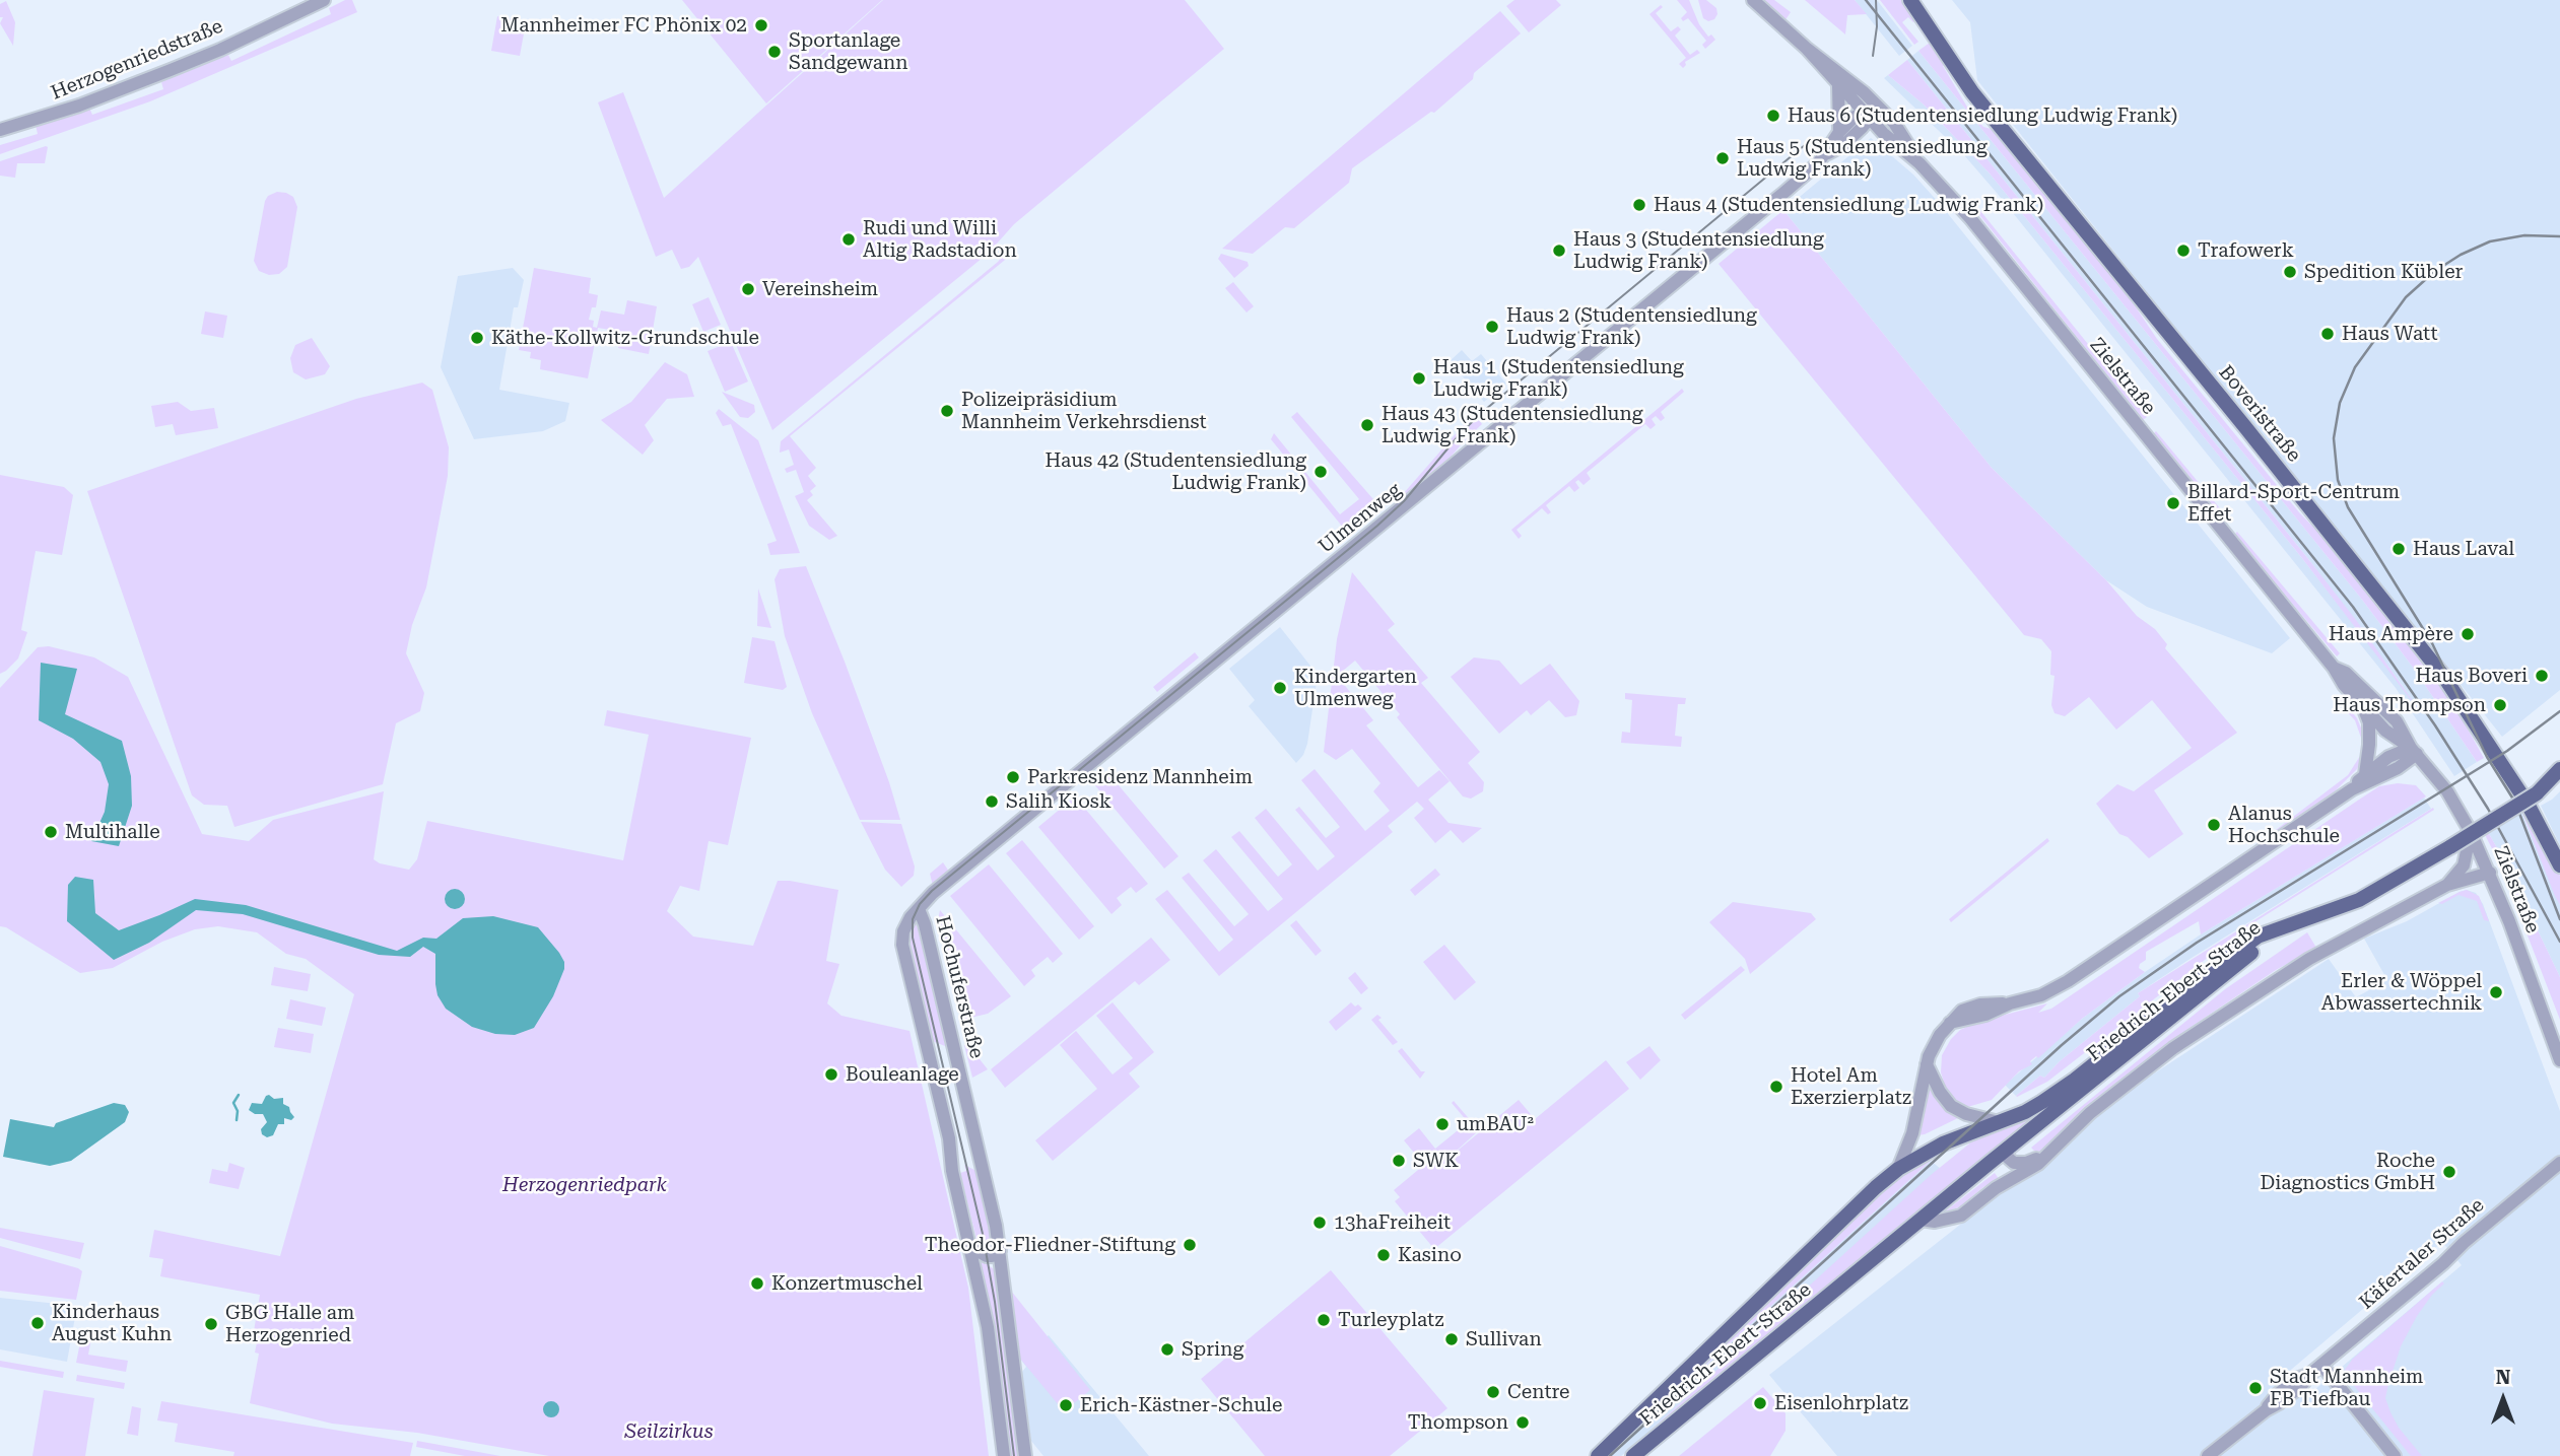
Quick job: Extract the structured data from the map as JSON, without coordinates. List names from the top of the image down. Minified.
{"streets":{"main road":["Boveristraße","Friedrich-Ebert-Straße"],"street":["Herzogenriedstraße","Zielstraße","Ulmenweg","Hochuferstraße","Käfertaler Straße"]},"crossings":[["Zielstraße","Ulmenweg"],["Zielstraße","Friedrich-Ebert-Straße"],["Ulmenweg","Hochuferstraße"]],"parks":["Herzogenriedpark","Seilzirkus"],"places":["Mannheimer FC Phönix 02","Sportanlage Sandgewann","Haus 6 (Studentensiedlung Ludwig Frank)","Haus 5 (Studentensiedlung Ludwig Frank)","Haus 4 (Studentensiedlung Ludwig Frank)","Rudi und Willi Altig Radstadion","Haus 3 (Studentensiedlung Ludwig Frank)","Trafowerk","Spedition Kübler","Vereinsheim","Haus 2 (Studentensiedlung Ludwig Frank)","Haus Watt","Käthe-Kollwitz-Grundschule","Haus 1 (Studentensiedlung Ludwig Frank)","Polizeipräsidium Mannheim Verkehrsdienst","Haus 43 (Studentensiedlung Ludwig Frank)","Haus 42 (Studentensiedlung Ludwig Frank)","Billard-Sport-Centrum Effet","Haus Laval","Haus Ampère","Haus Boveri","Kindergarten Ulmenweg","Haus Thompson","Parkresidenz Mannheim","Salih Kiosk","Alanus Hochschule","Multihalle","Erler & Wöppel Abwassertechnik","Bouleanlage","Hotel Am Exerzierplatz","umBAU²","SWK","Roche Diagnostics GmbH","13haFreiheit","Theodor-Fliedner-Stiftung","Kasino","Konzertmuschel","Turleyplatz","Kinderhaus August Kuhn","GBG Halle am Herzogenried","Sullivan","Spring","Stadt Mannheim FB Tiefbau","Centre","Eisenlohrplatz","Erich-Kästner-Schule","Thompson"],"north":"top"}
